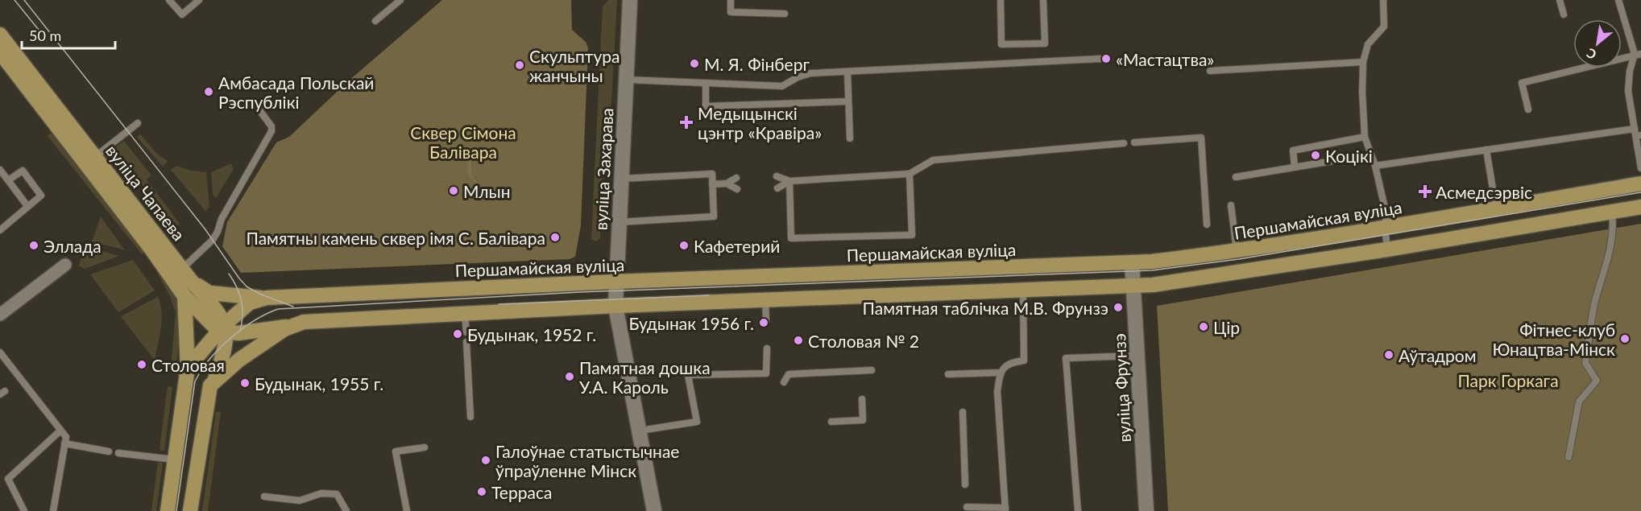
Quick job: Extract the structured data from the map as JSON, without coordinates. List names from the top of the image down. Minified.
{"streets":{"main road":["вуліца Захарава","вуліца Чапаева","Першамайская вуліца","вуліца Фрунзэ"]},"crossings":[["вуліца Захарава","Першамайская вуліца"],["вуліца Чапаева","Першамайская вуліца"],["Першамайская вуліца","вуліца Фрунзэ"]],"parks":["Сквер Сімона Балівара","Парк Горкага"],"places":{"other":["«Мастацтва»","М. Я. Фінберг","Скульптура жанчыны","Амбасада Польскай Рэспублікі","Коцікі","Млын","Памятны камень сквер імя С. Балівара","Эллада","Кафетерий","Памятная таблічка М.В. Фрунзэ","Будынак 1956 г.","Цір","Будынак, 1952 г.","Фітнес-клуб Юнацтва-Мінск","Столовая № 2","Аўтадром","Столовая","Памятная дошка У.А. Кароль","Будынак, 1955 г.","Галоўнае статыстычнае ўпраўленне Мінск","Терраса"],"health":["Медыцынскі цэнтр «Кравіра»","Асмедсэрвіс"]},"scale_bar":"50 m","north":"bottom left"}
